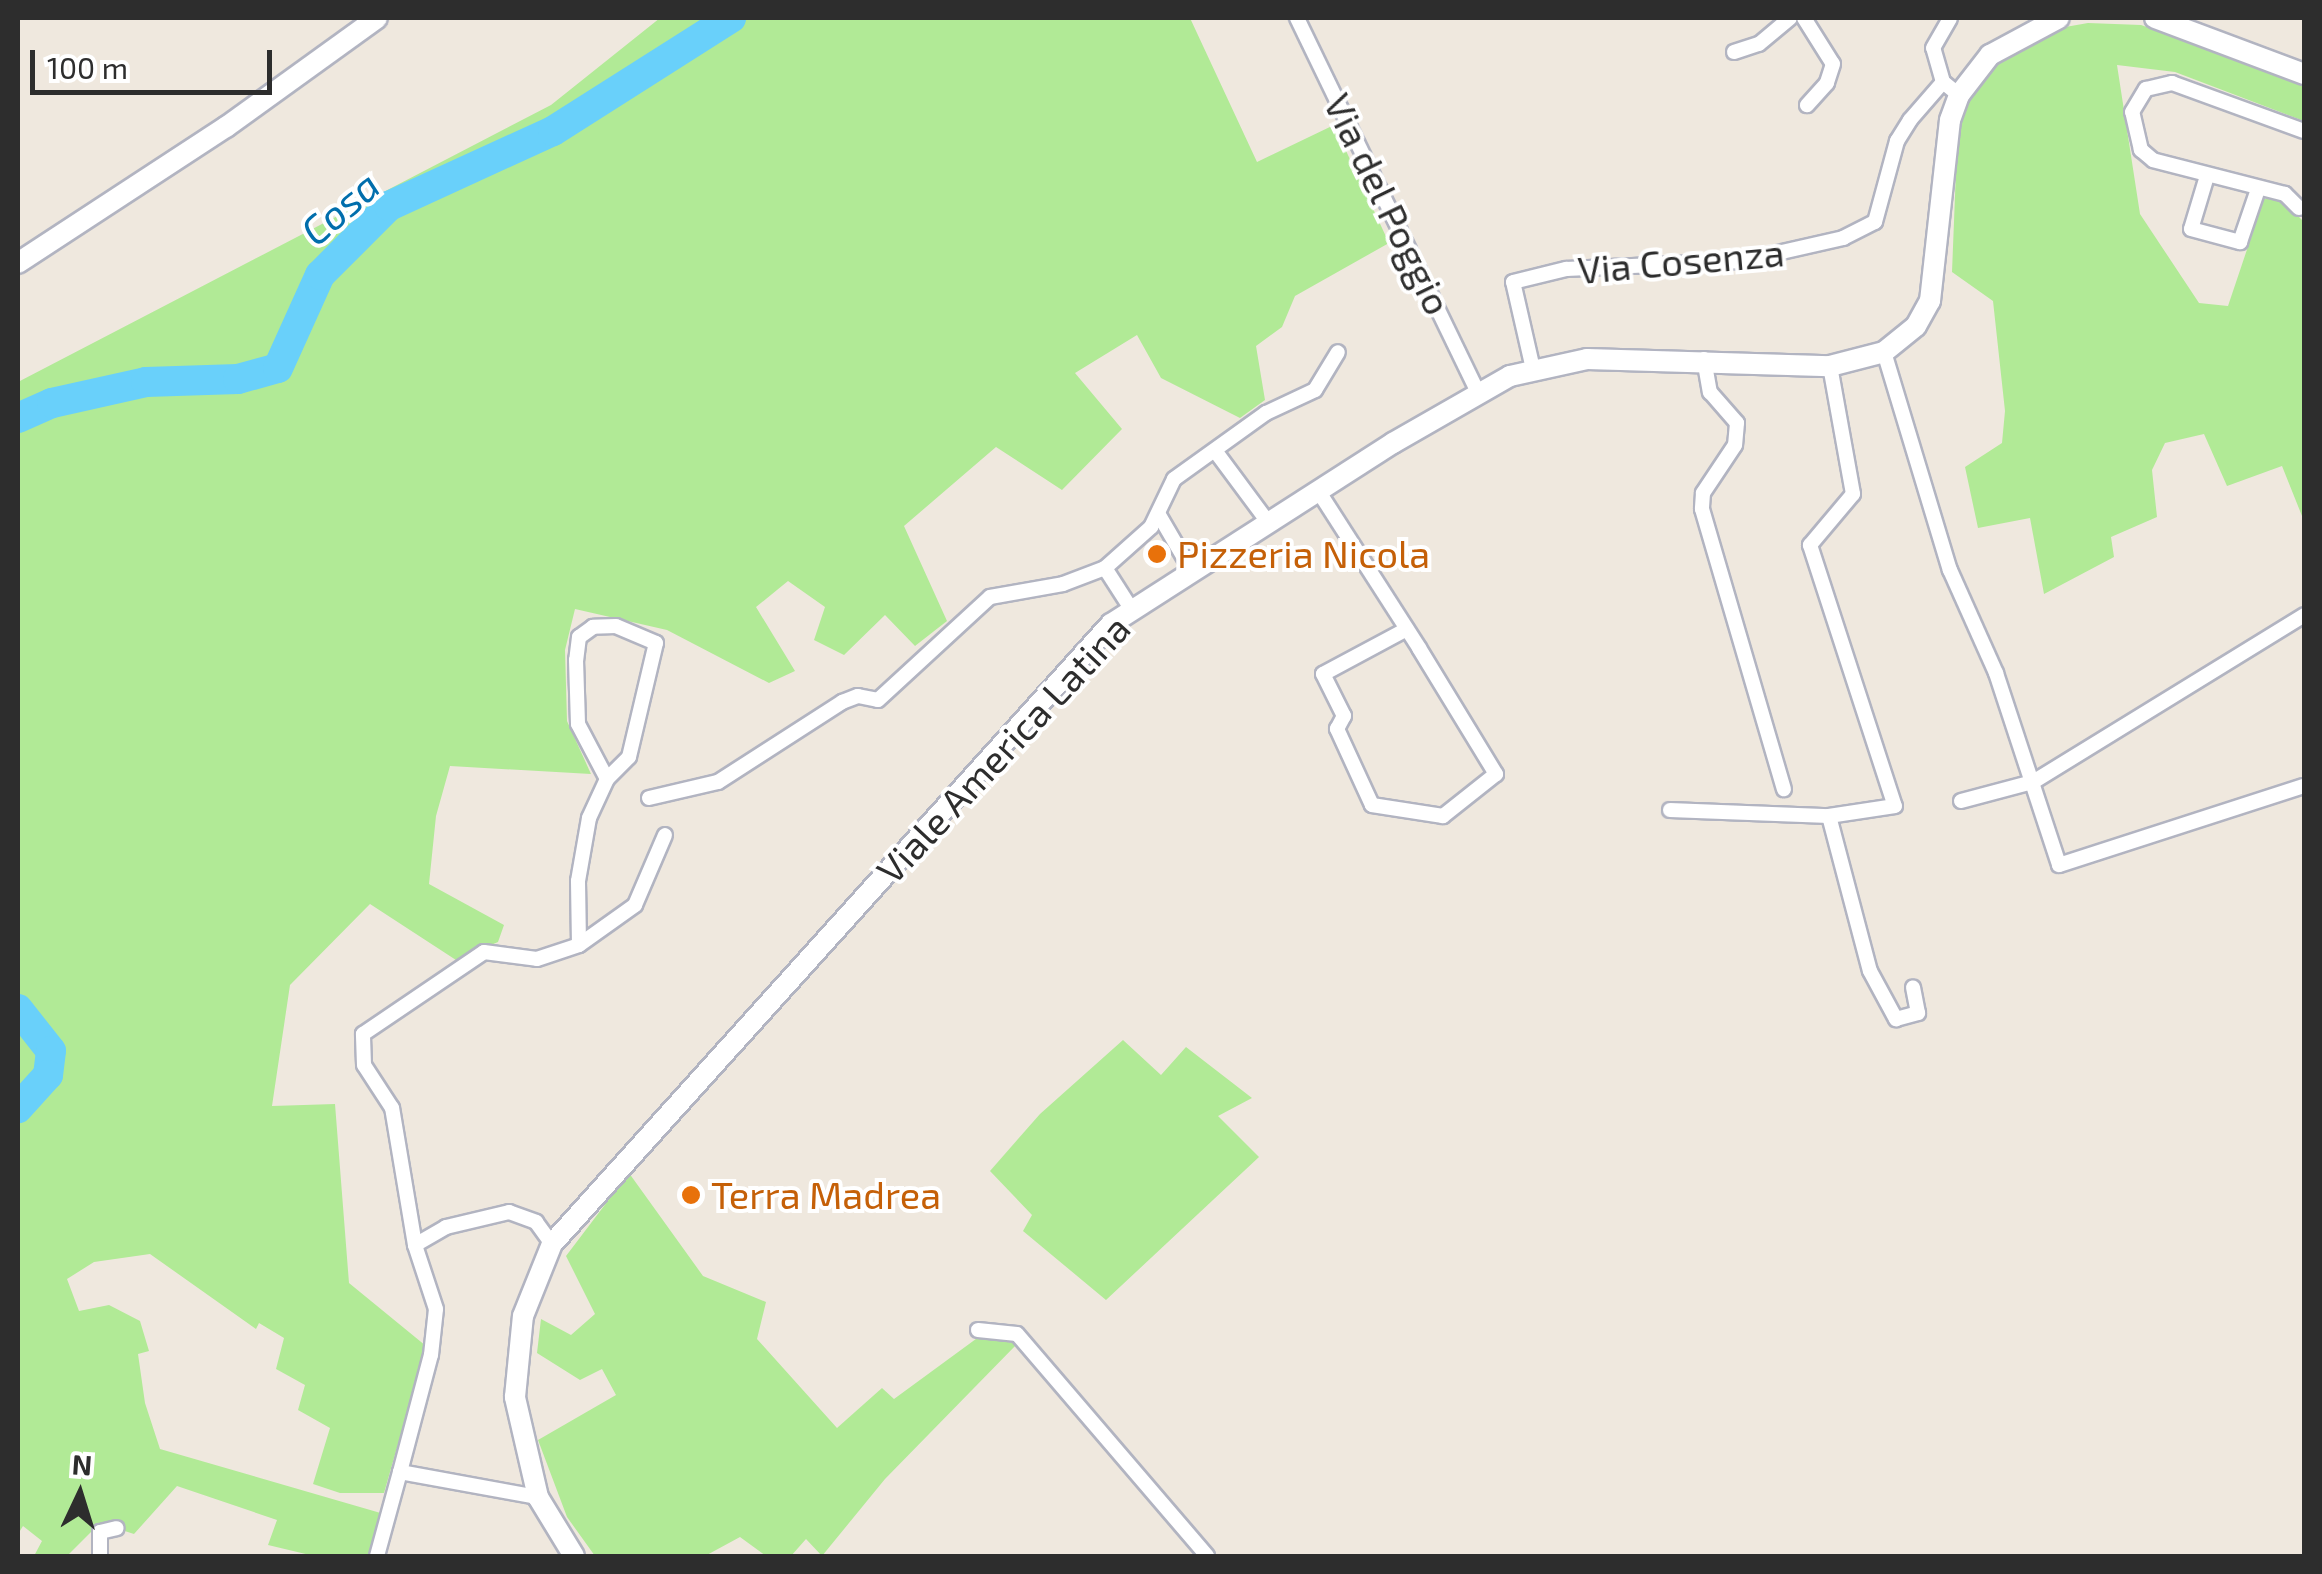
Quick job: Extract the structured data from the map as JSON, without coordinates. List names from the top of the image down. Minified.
{"streets":{"main road":["Viale America Latina"],"street":["Via del Poggio","Via Cosenza"]},"crossings":[["Via del Poggio","Viale America Latina"],["Via Cosenza","Viale America Latina"]],"water":["Cosa"],"places":["Pizzeria Nicola","Terra Madrea"],"scale_bar":"100 m","north":"top"}
